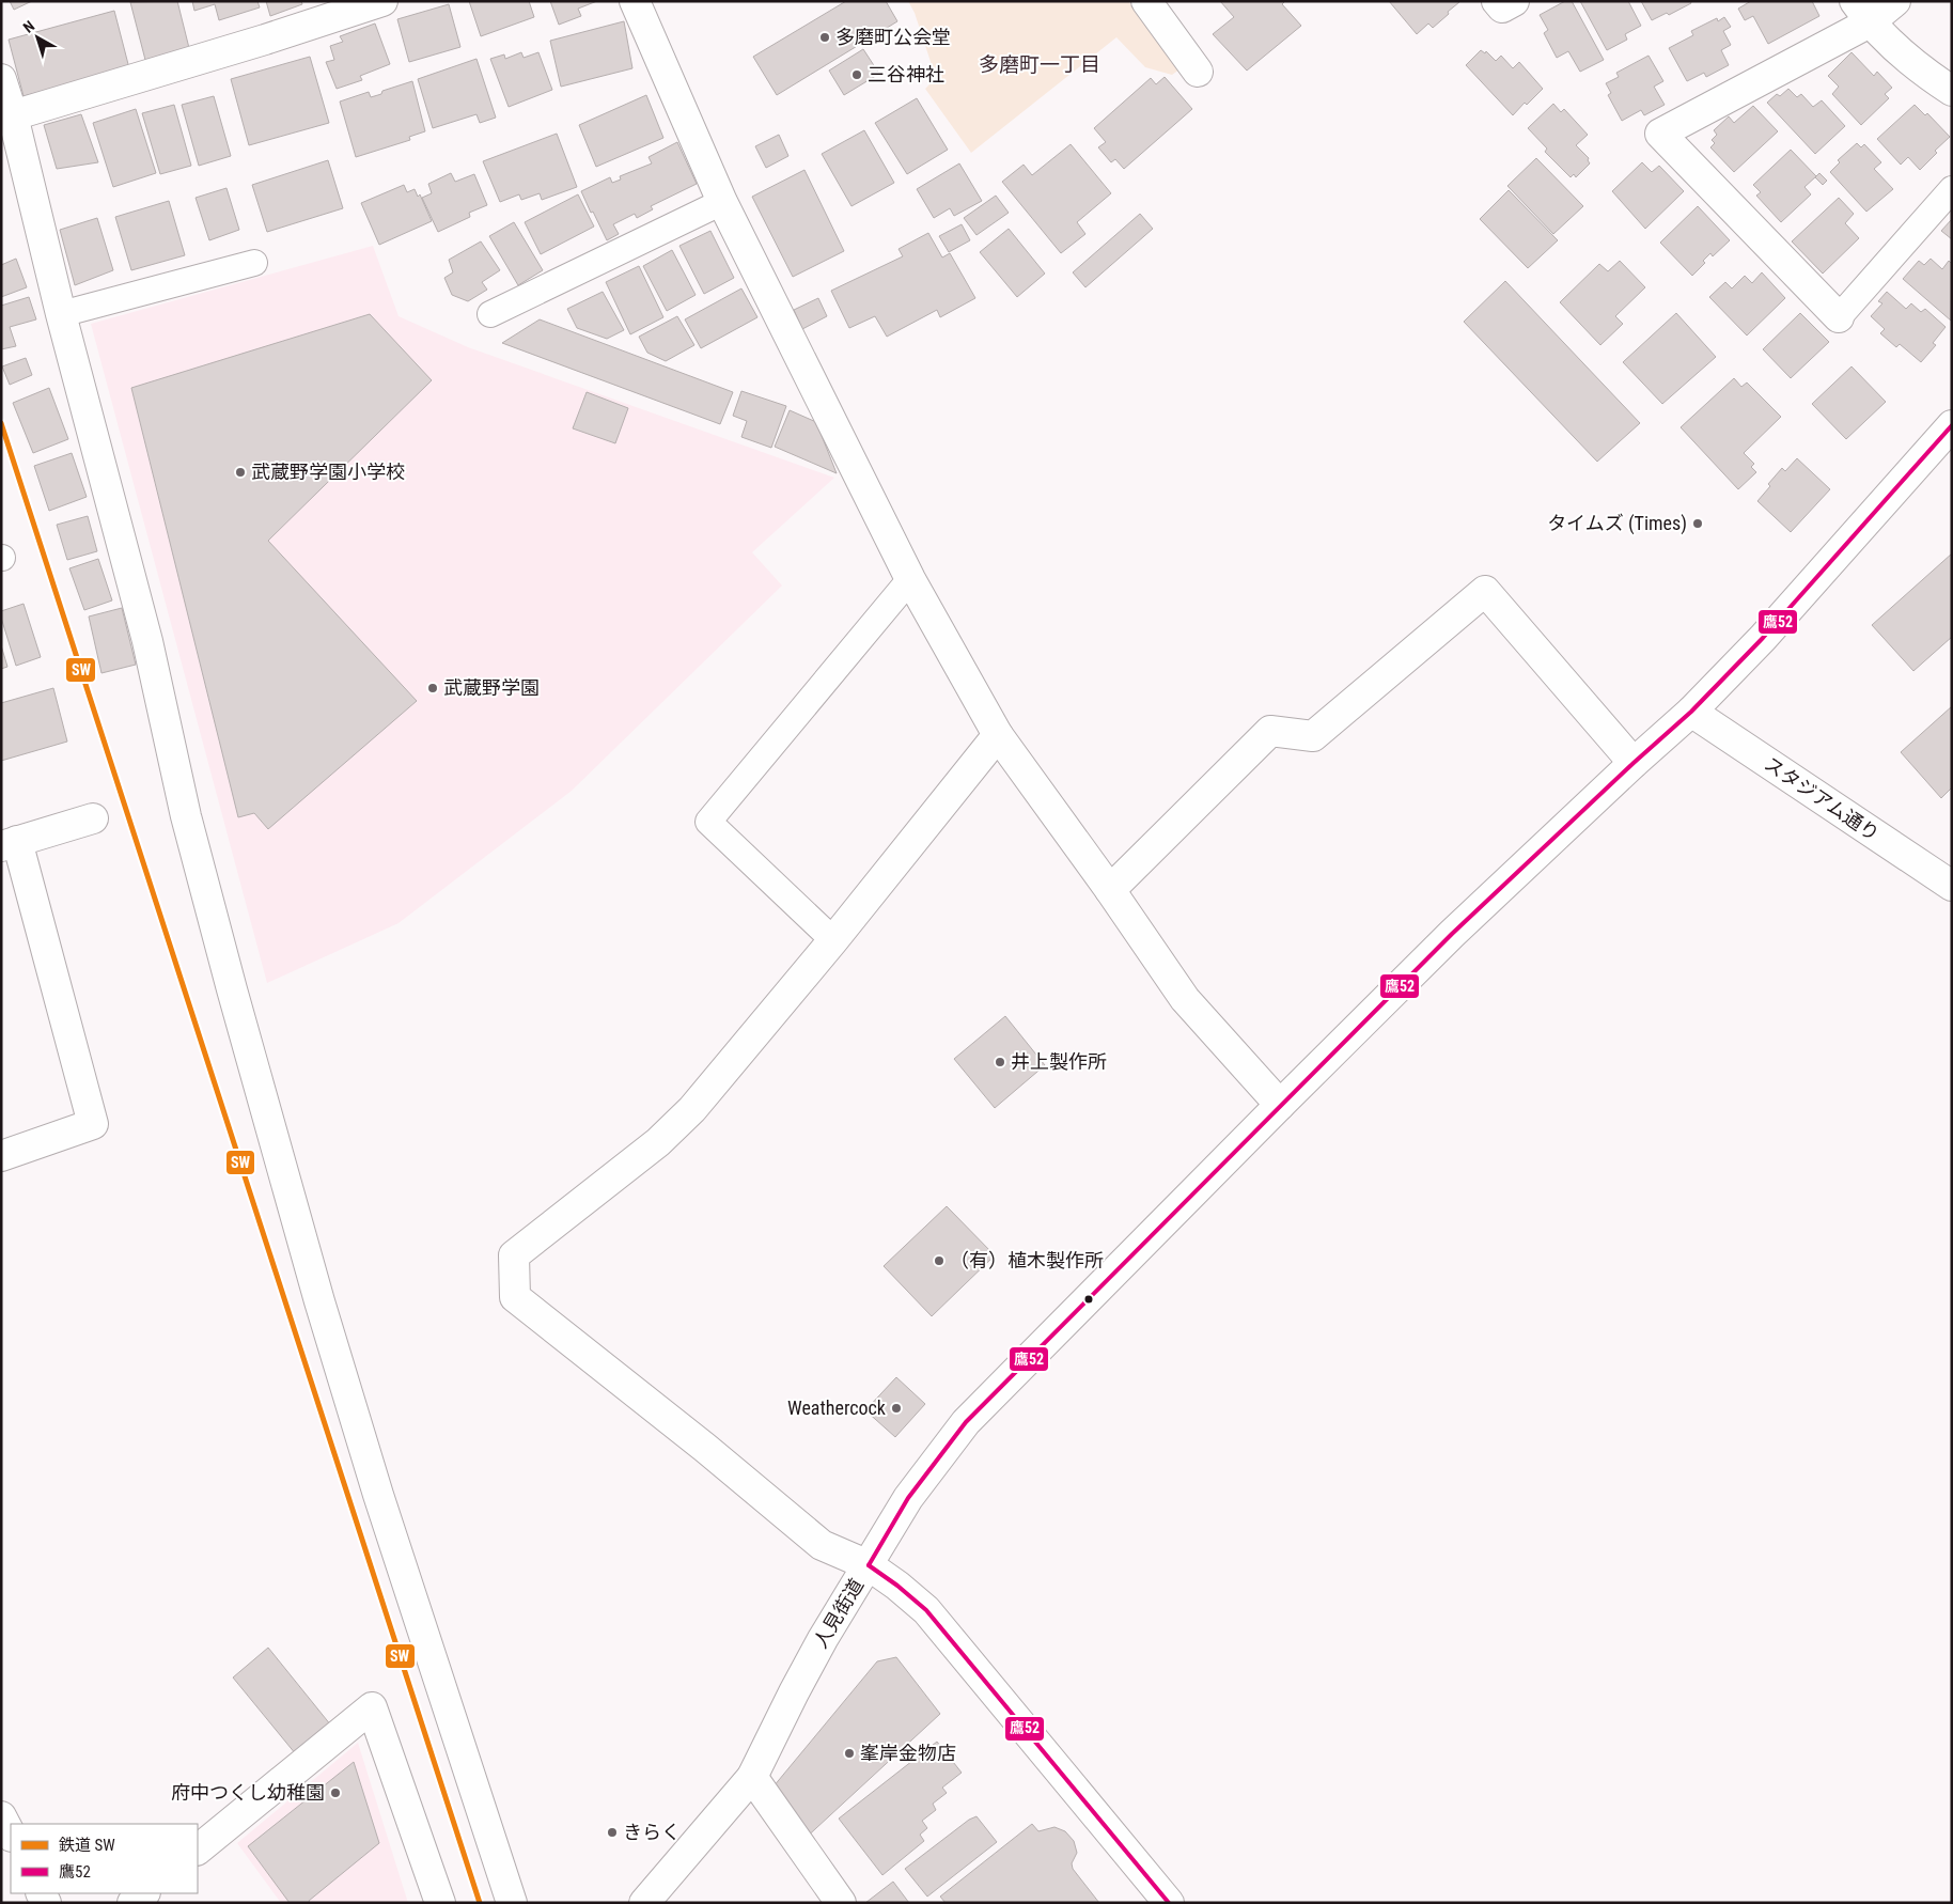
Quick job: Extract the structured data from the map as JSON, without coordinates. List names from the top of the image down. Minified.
{"streets":{"street":["スタジアム通り","人見街道"]},"crossings":[["スタジアム通り","人見街道"]],"districts":["多磨町一丁目"],"places":["多磨町公会堂","三谷神社","武蔵野学園小学校","タイムズ (Times)","武蔵野学園","井上製作所","（有）植木製作所","Weathercock","峯岸金物店","府中つくし幼稚園","きらく"],"lines":["rail line SW","transit line 鷹52"],"legend":["鉄道 SW","鷹52"],"north":"top left"}
